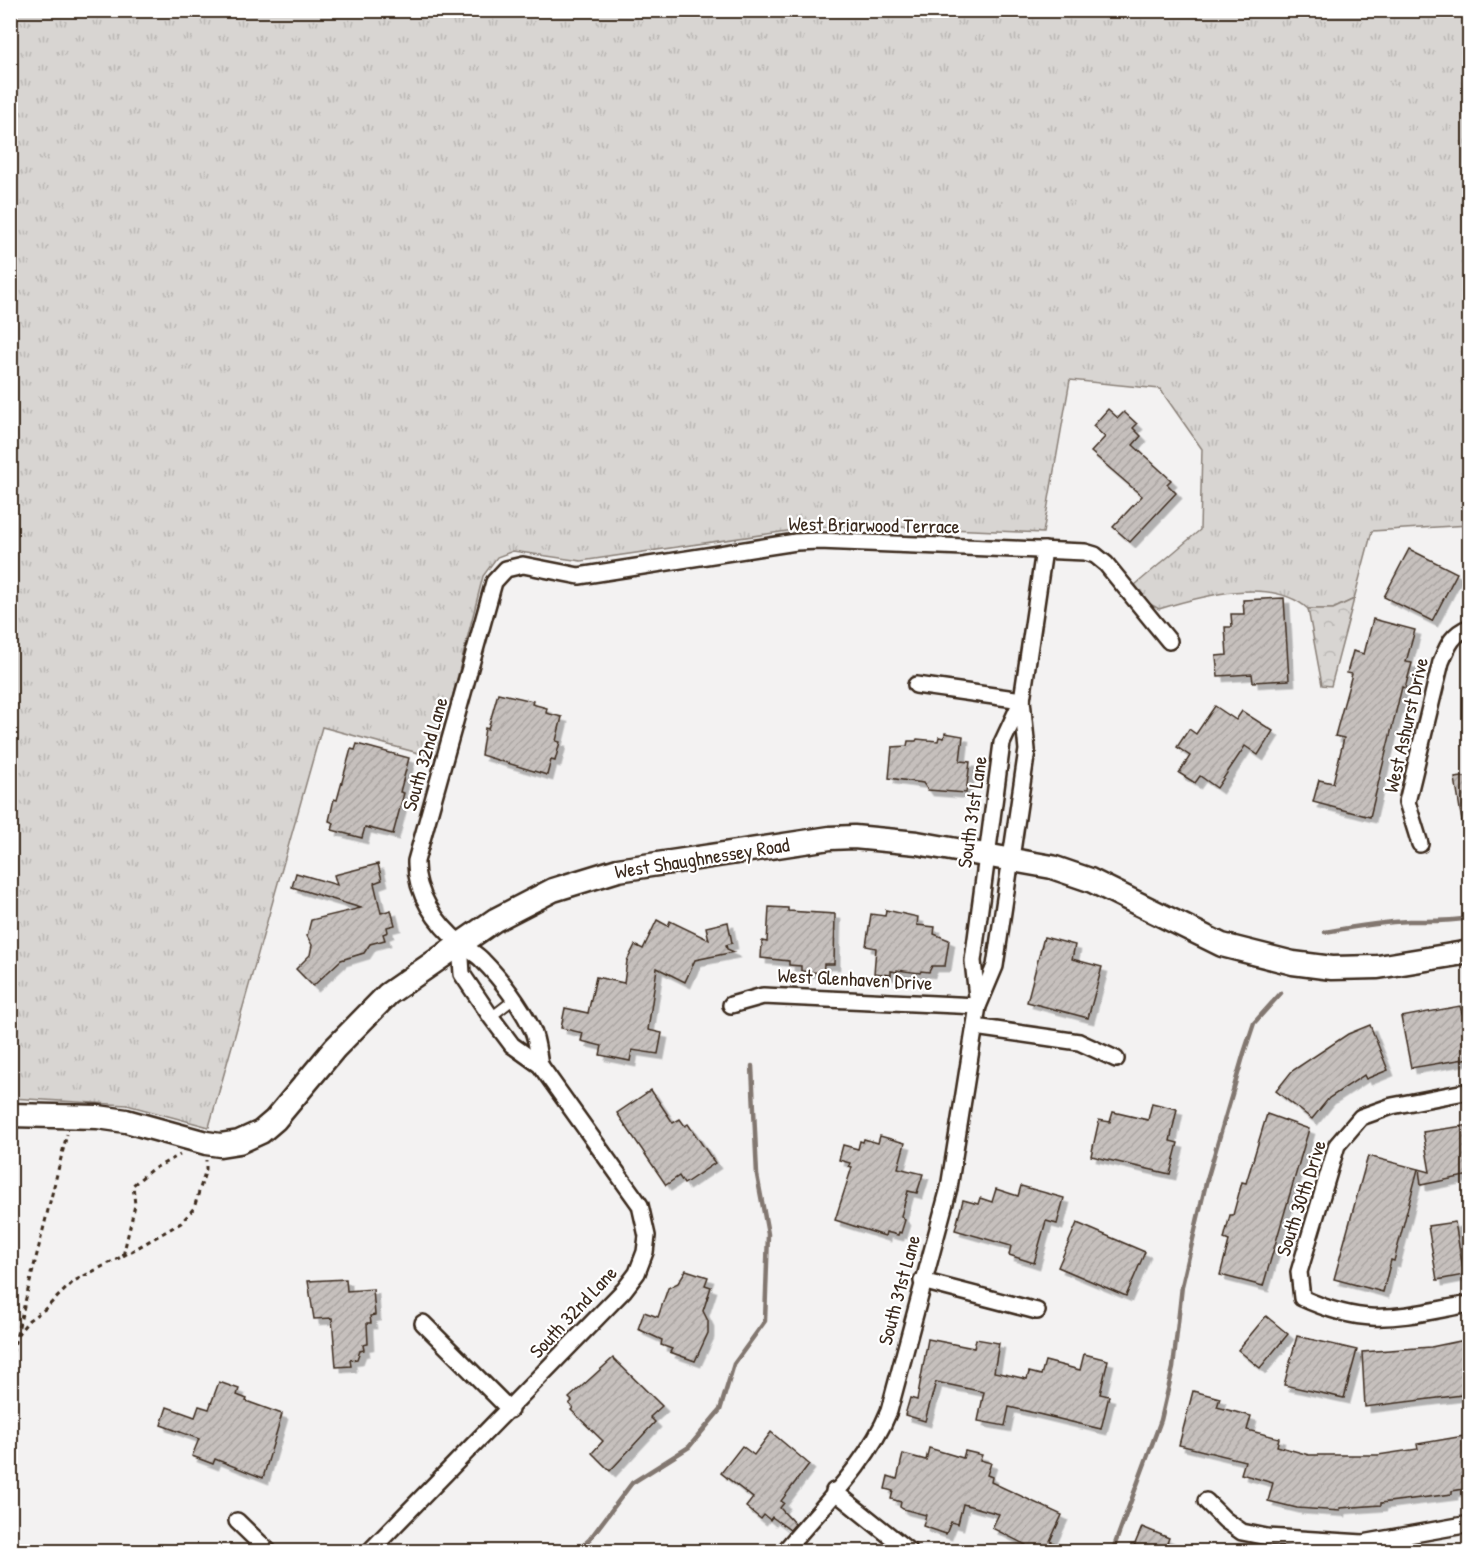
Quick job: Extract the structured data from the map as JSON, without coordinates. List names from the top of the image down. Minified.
{"streets":{"street":["West Briarwood Terrace","West Ashurst Drive","South 32nd Lane","South 31st Lane","West Shaughnessey Road","West Glenhaven Drive","South 30th Drive"]},"crossings":[["West Briarwood Terrace","South 32nd Lane"],["West Briarwood Terrace","South 31st Lane"],["South 32nd Lane","West Shaughnessey Road"],["South 31st Lane","West Shaughnessey Road"],["South 31st Lane","West Glenhaven Drive"]]}
